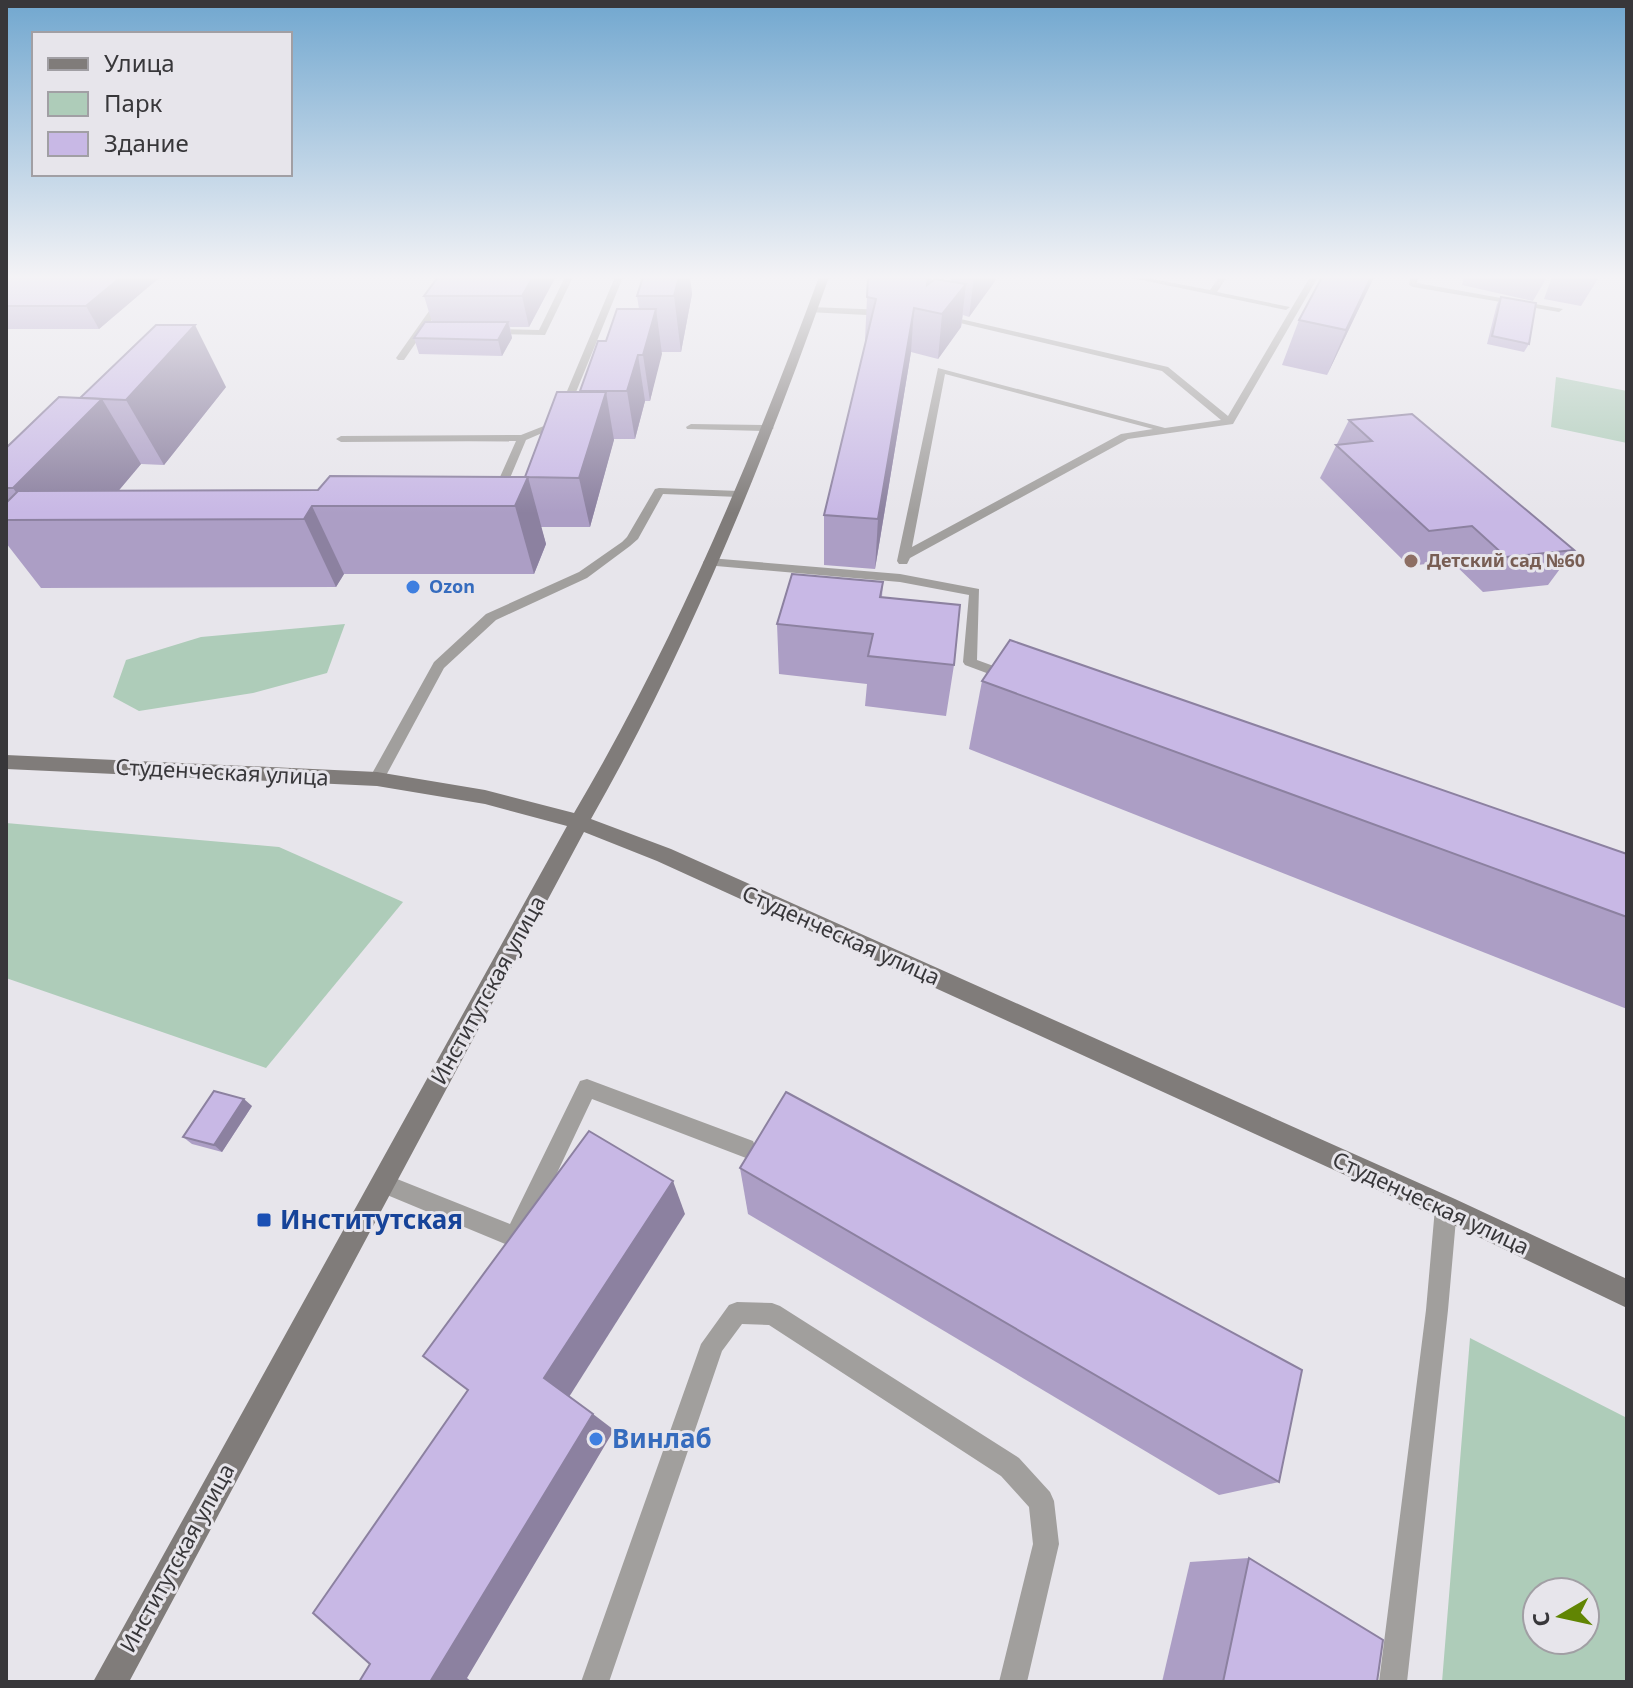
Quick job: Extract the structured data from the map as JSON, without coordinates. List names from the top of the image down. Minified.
{"streets":{"main road":["Студенческая улица","Институтская улица"]},"crossings":[["Студенческая улица","Институтская улица"]],"places":{"other":["Детский сад №60","Ozon","Винлаб"],"transit":["Институтская"]},"legend":["Улица","Парк","Здание"],"north":"left"}
